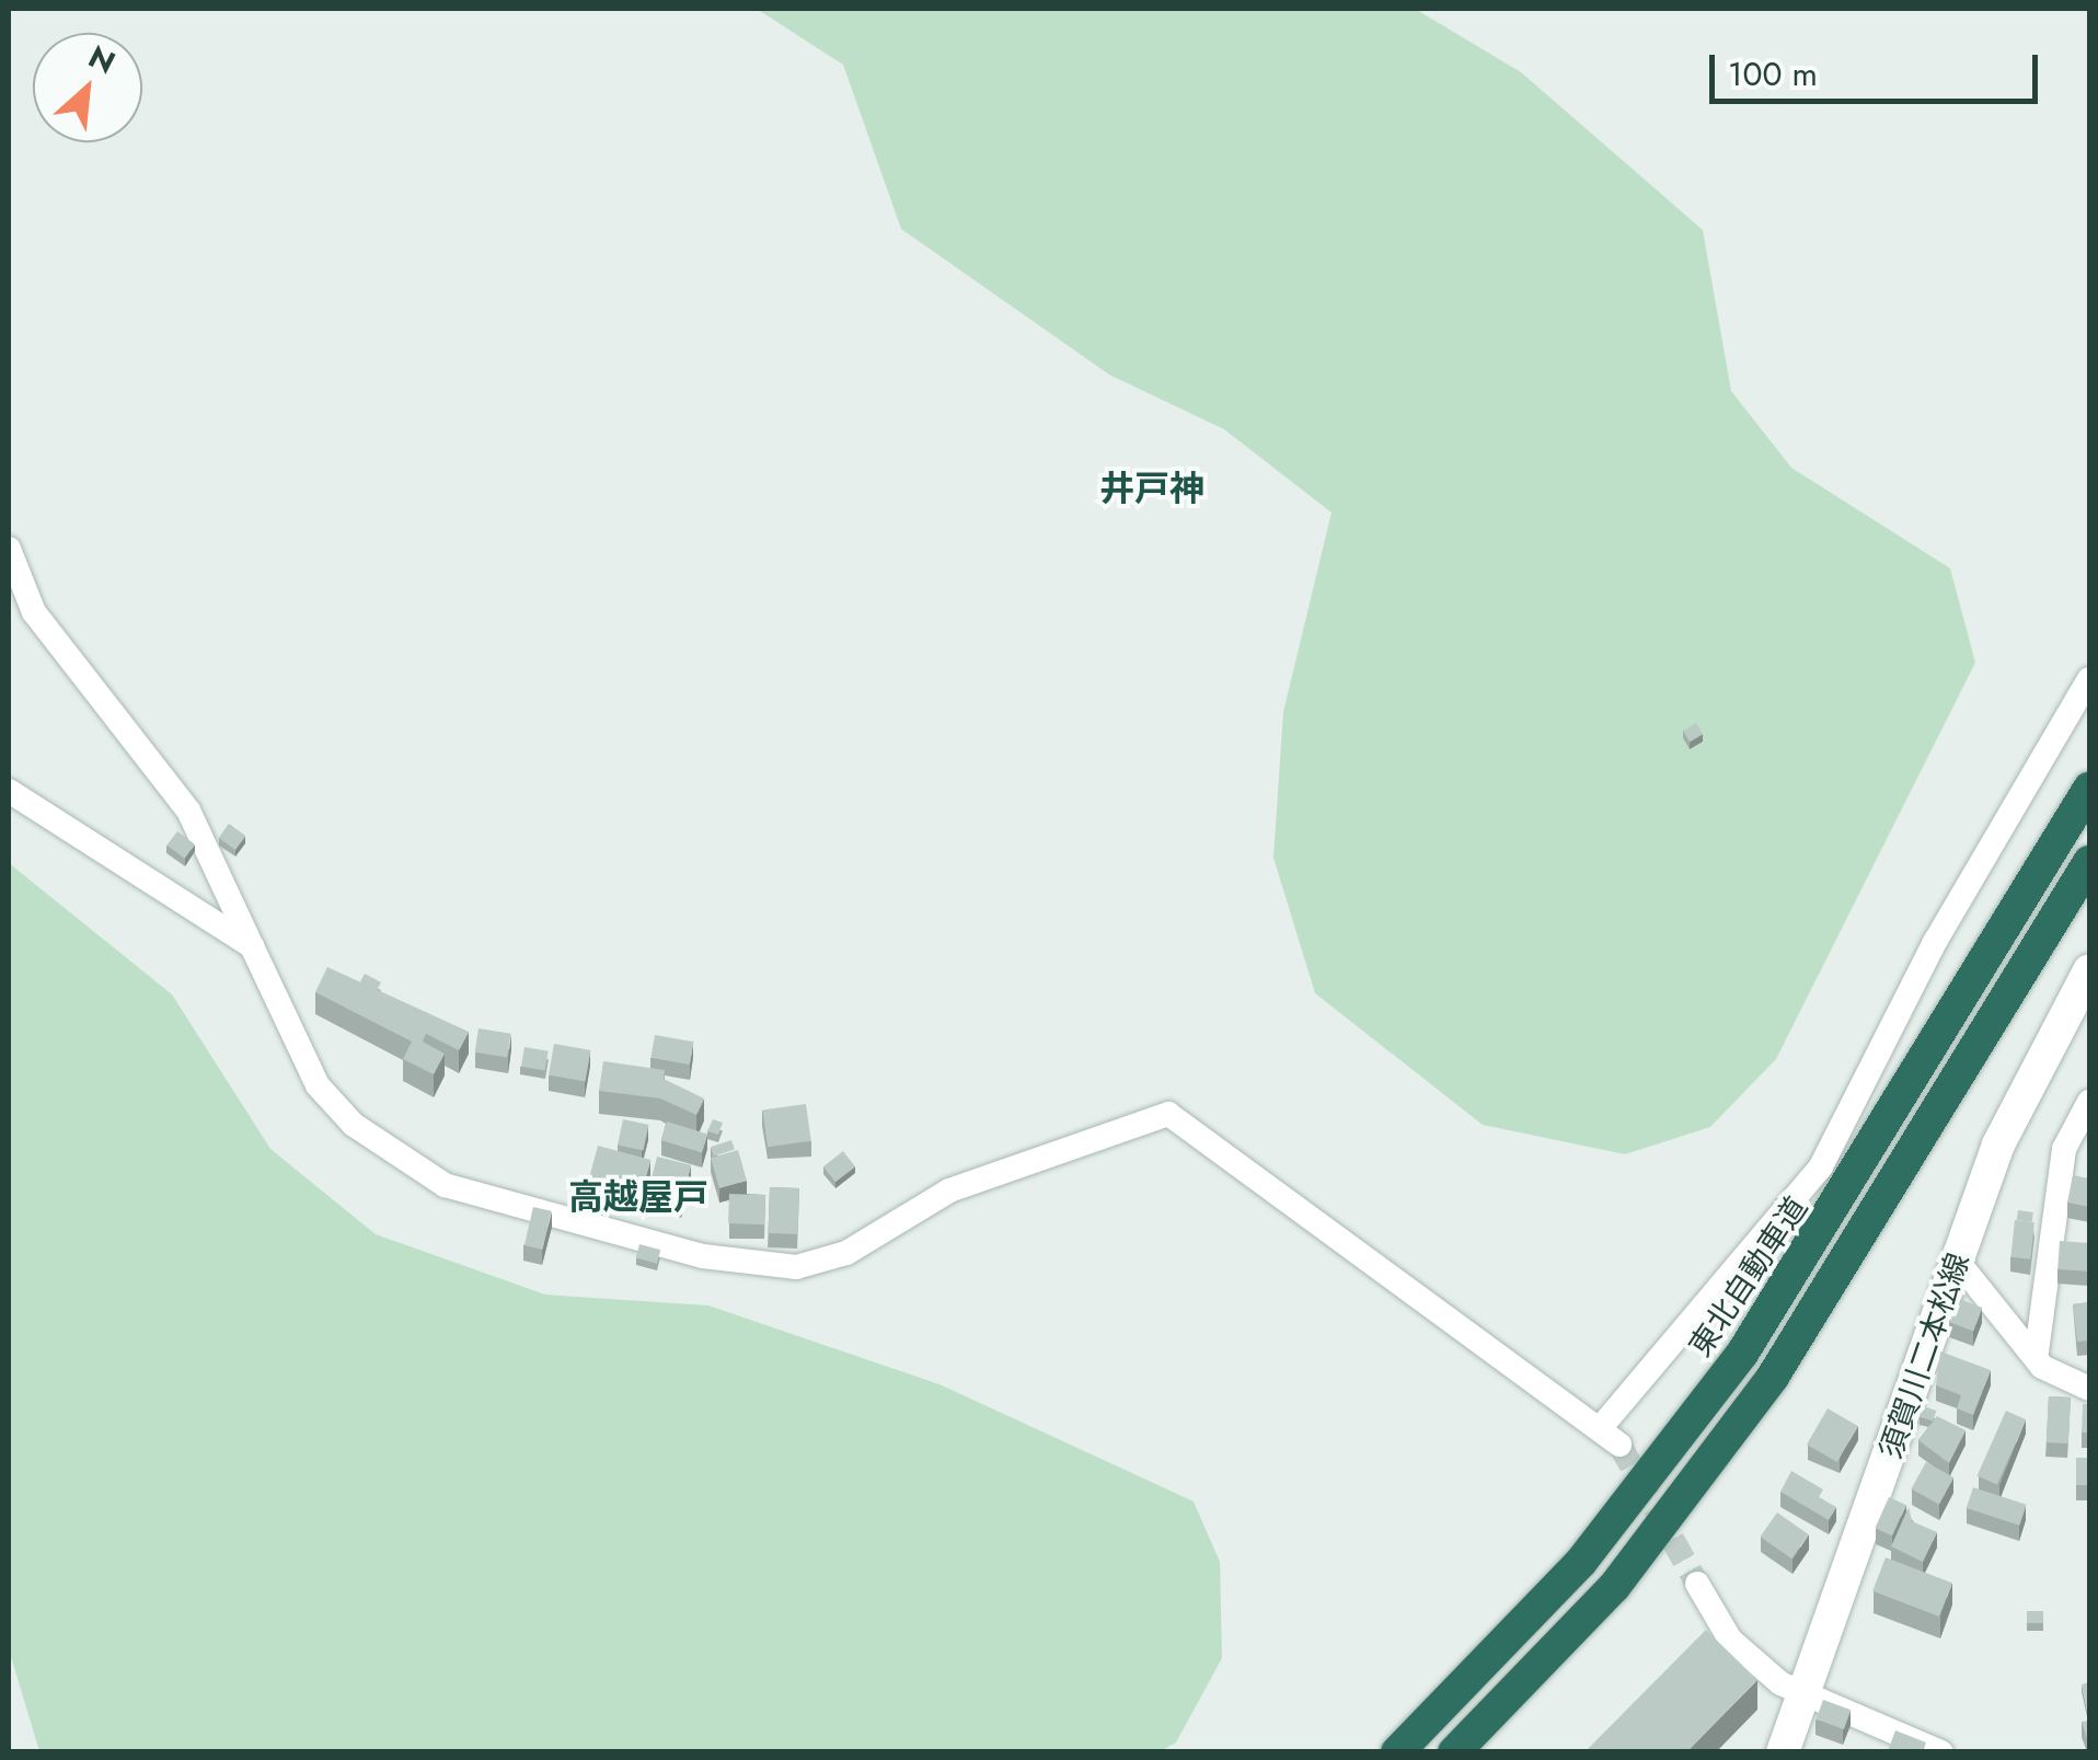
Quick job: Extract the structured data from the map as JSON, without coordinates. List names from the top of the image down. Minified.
{"streets":{"highway":["東北自動車道"],"main road":["須賀川二本松線"]},"districts":["井戸神","高越屋戸"],"scale_bar":"100 m","north":"top right"}
